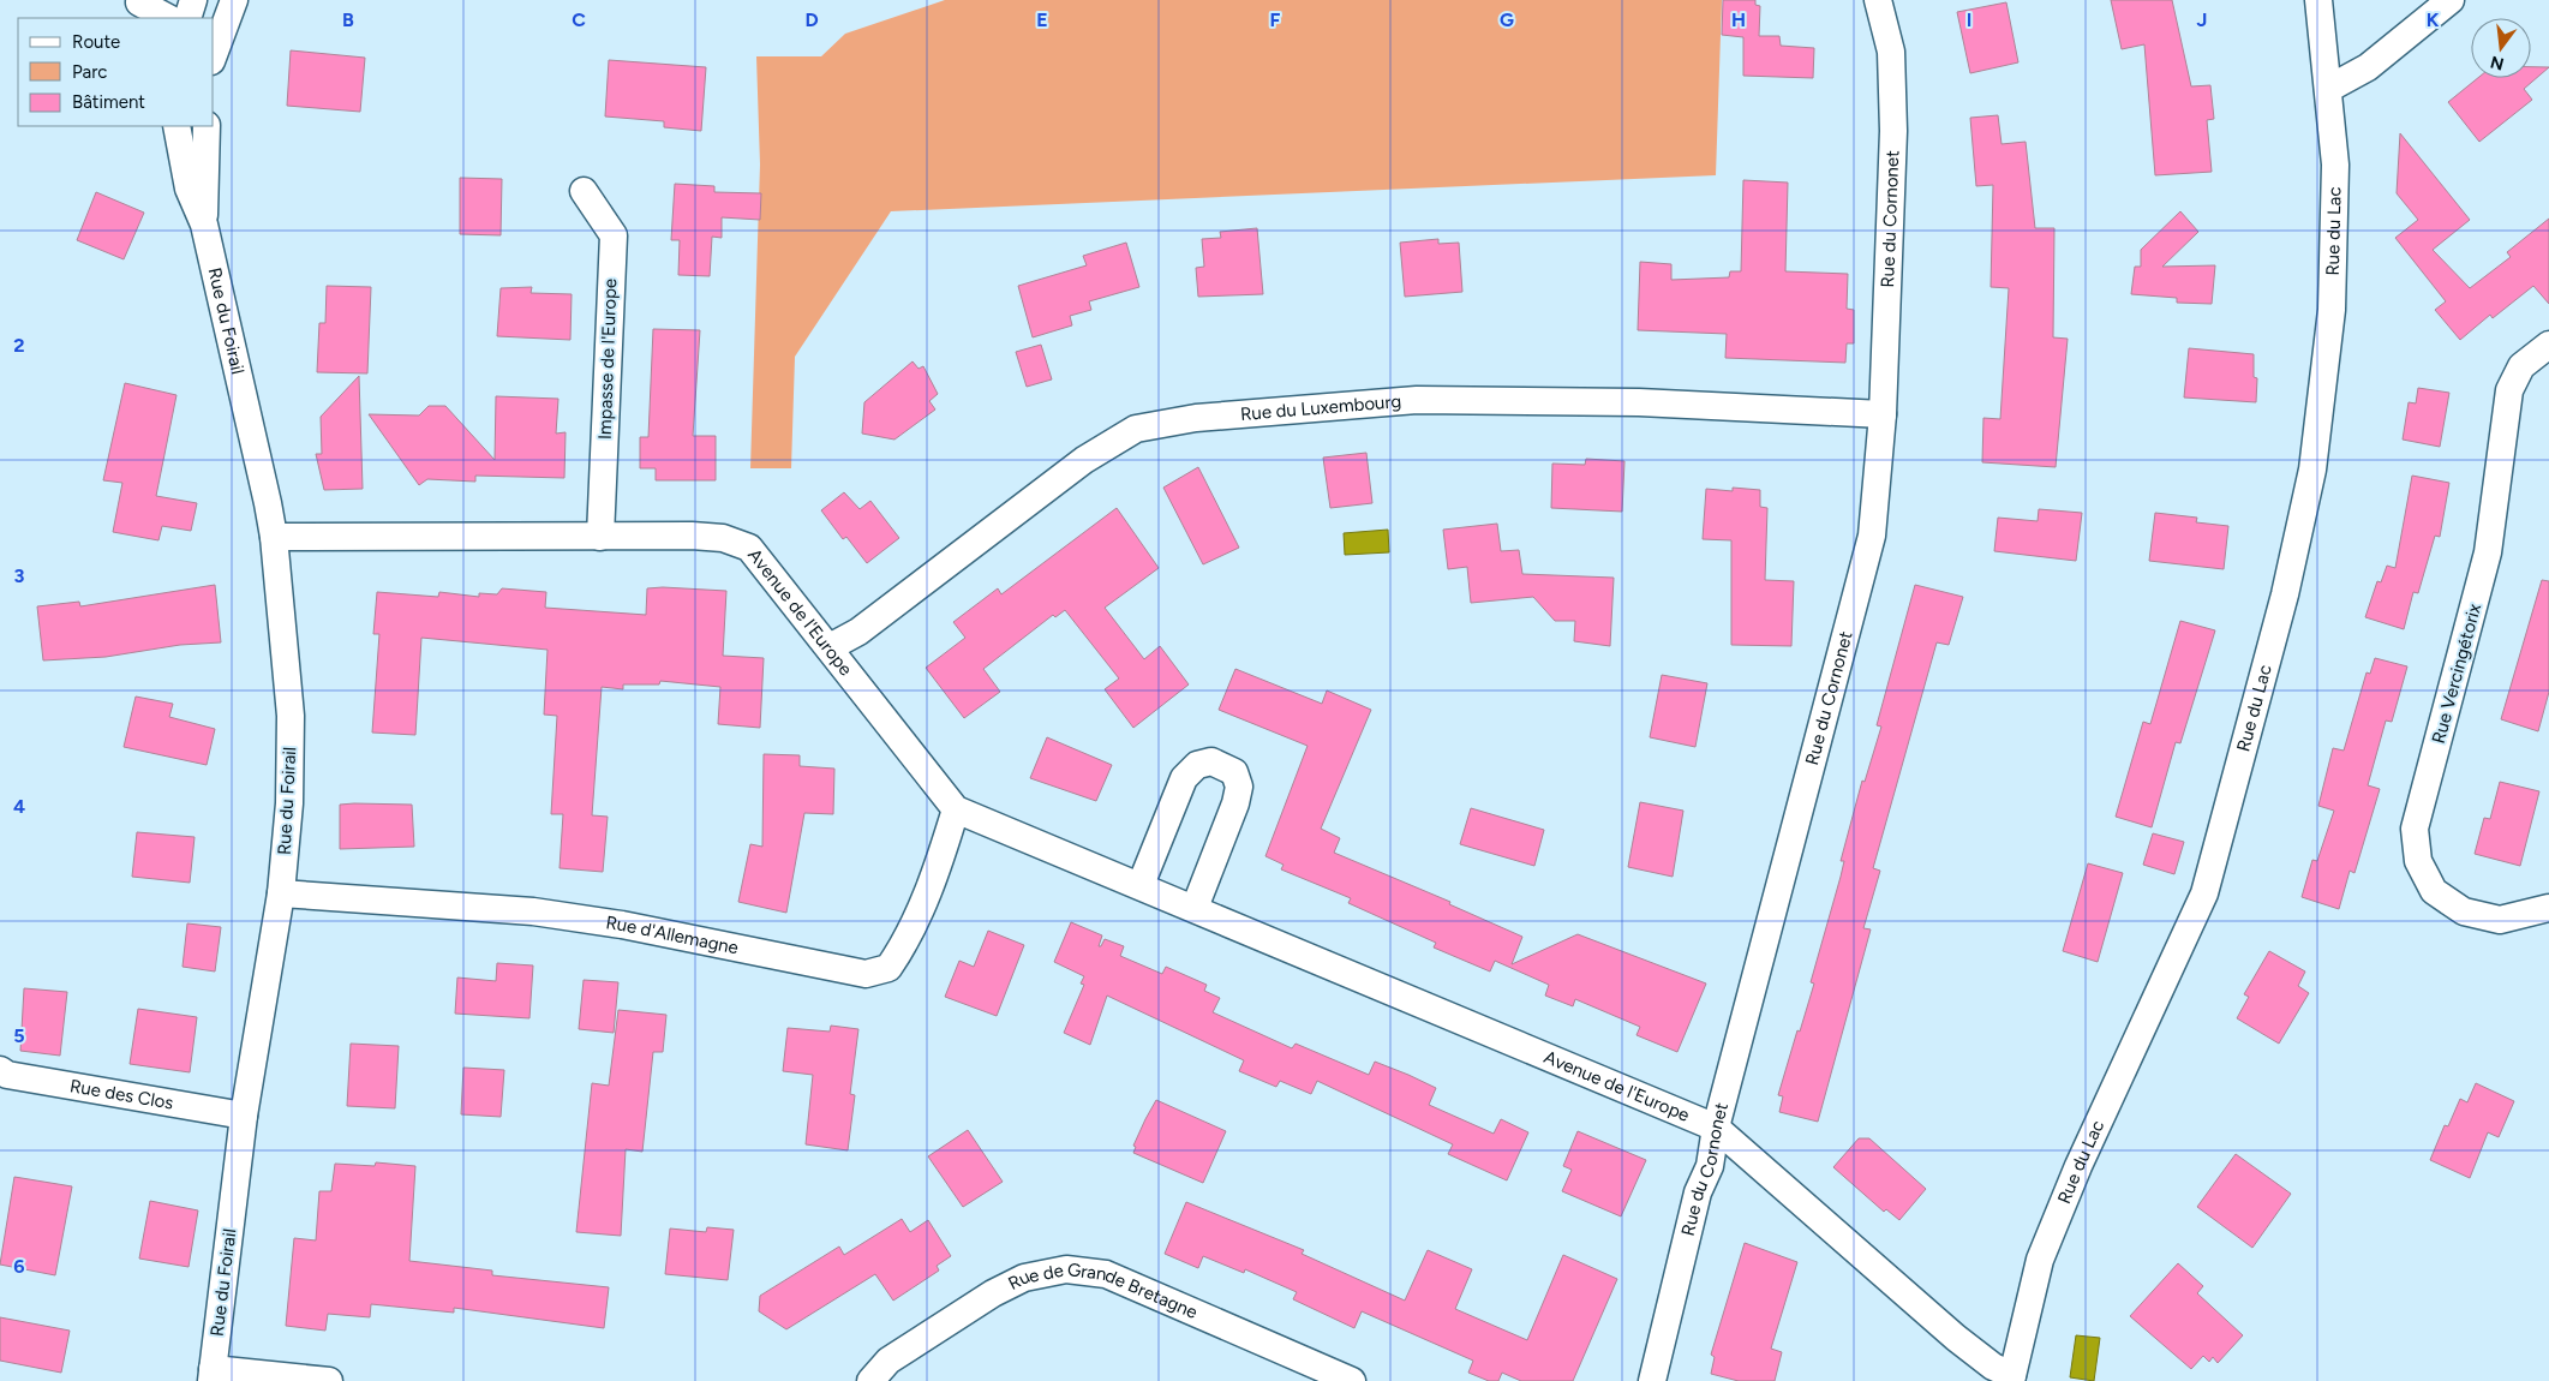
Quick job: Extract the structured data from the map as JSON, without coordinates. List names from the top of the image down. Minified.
{"streets":{"street":["Rue du Cornonet","Rue du Lac","Rue du Foirail","Impasse de l'Europe","Rue du Luxembourg","Avenue de l'Europe","Rue Vercingétorix","Rue d'Allemagne","Rue des Clos","Rue de Grande Bretagne"]},"crossings":[["Rue du Cornonet","Rue du Luxembourg"],["Rue du Cornonet","Avenue de l'Europe"],["Rue du Lac","Avenue de l'Europe"],["Rue du Foirail","Avenue de l'Europe"],["Rue du Foirail","Rue d'Allemagne"],["Rue du Foirail","Rue des Clos"],["Impasse de l'Europe","Avenue de l'Europe"],["Rue du Luxembourg","Avenue de l'Europe"],["Avenue de l'Europe","Rue d'Allemagne"]],"legend":["Route","Parc","Bâtiment"],"north":"bottom","grid":{"columns":["B","C","D","E","F","G","H","I","J","K"],"rows":["2","3","4","5","6"]}}
